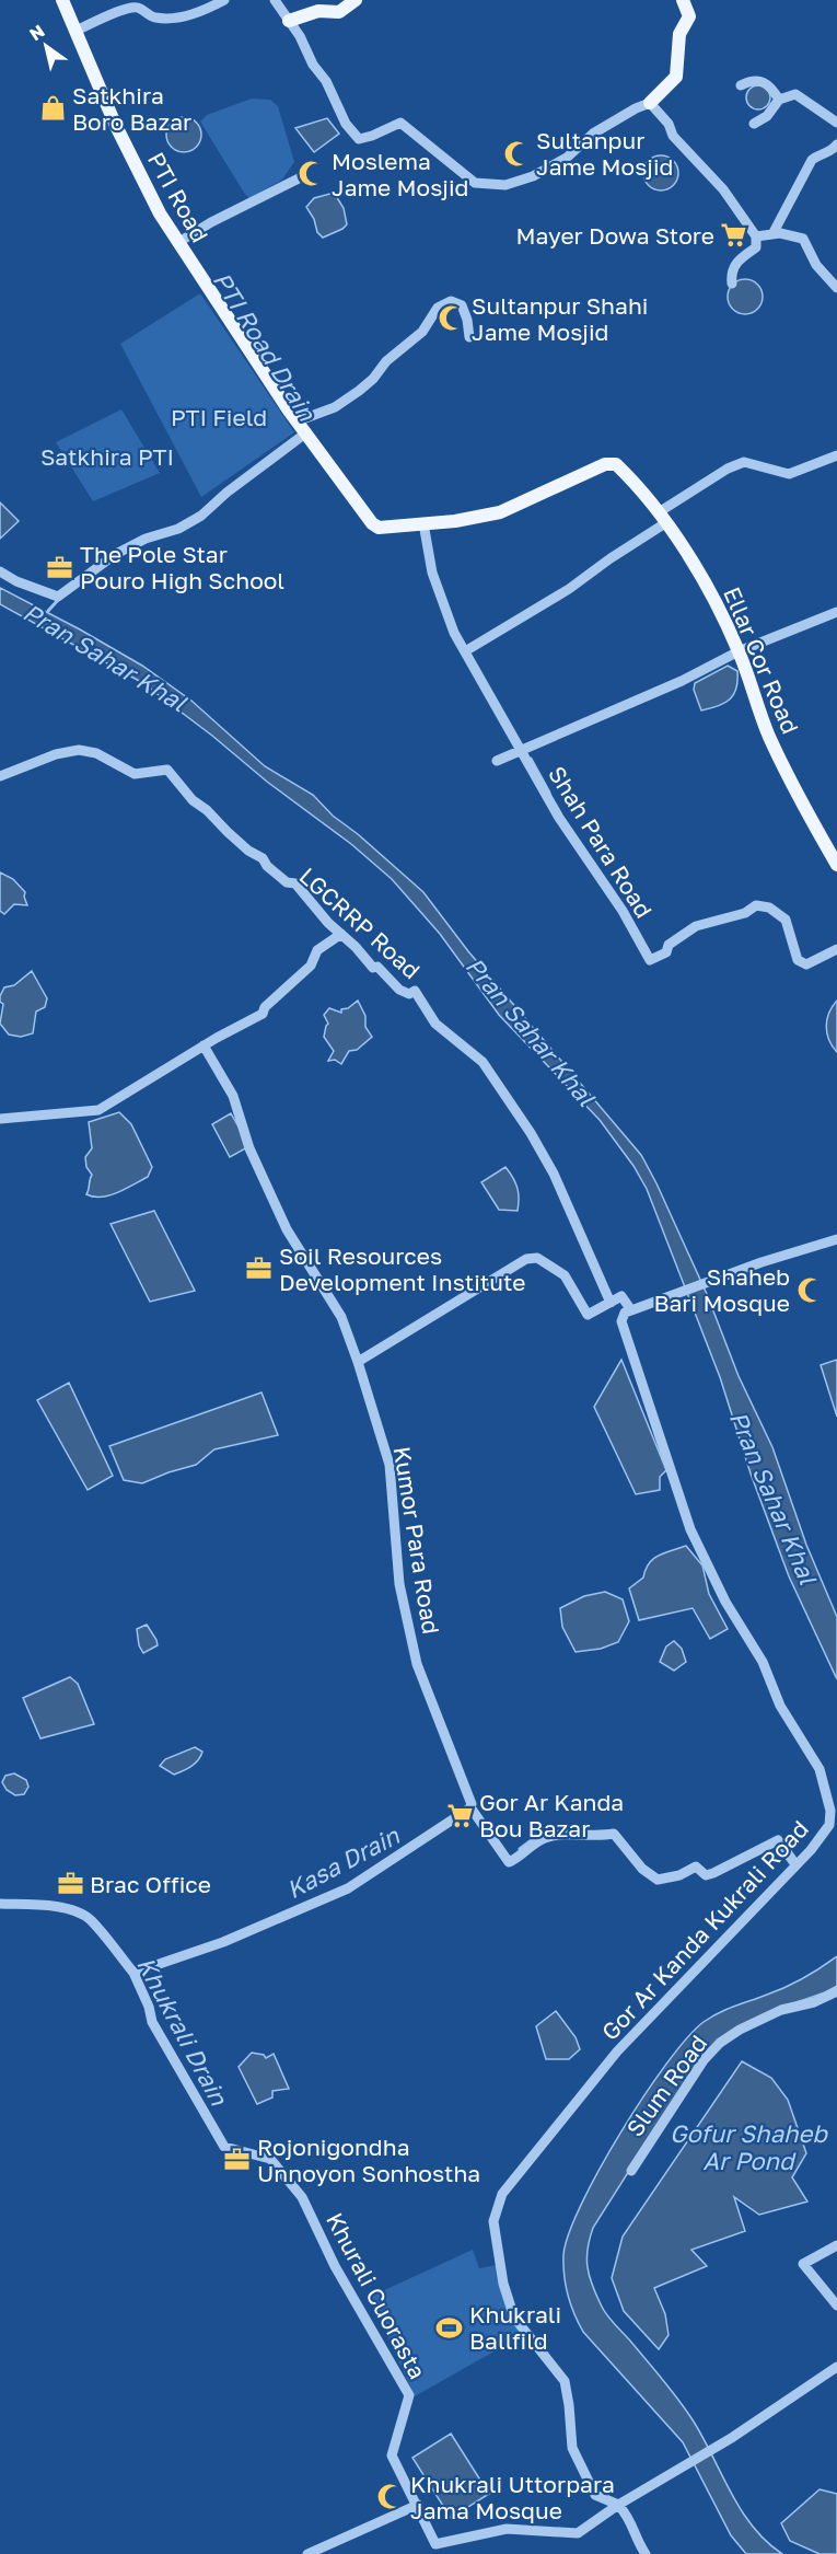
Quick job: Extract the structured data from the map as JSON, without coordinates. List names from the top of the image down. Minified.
{"streets":{"main road":["PTI Road","Ellar Cor Road"],"street":["Shah Para Road","LGCRRP Road","Kumor Para Road","Gor Ar Kanda Kukrali Road","Slum Road","Khurali Cuorasta"]},"crossings":[["PTI Road","Ellar Cor Road"],["PTI Road","Shah Para Road"],["Gor Ar Kanda Kukrali Road","Khurali Cuorasta"]],"water":["PTI Road Drain","Pran Sahar Khal","Kasa Drain","Khukrali Drain","Gofur Shaheb Ar Pond"],"parks":["PTI Field","Satkhira PTI"],"places":{"shop":["Satkhira Boro Bazar"],"mosque":["Sultanpur Jame Mosjid","Moslema Jame Mosjid","Sultanpur Shahi Jame Mosjid","Shaheb Bari Mosque","Khukrali Uttorpara Jama Mosque"],"supermarket":["Mayer Dowa Store","Gor Ar Kanda Bou Bazar"],"office":["The Pole Star Pouro High School","Soil Resources Development Institute","Brac Office","Rojonigondha Unnoyon Sonhostha"],"sports":["Khukrali Ballfild"]},"north":"top left"}
